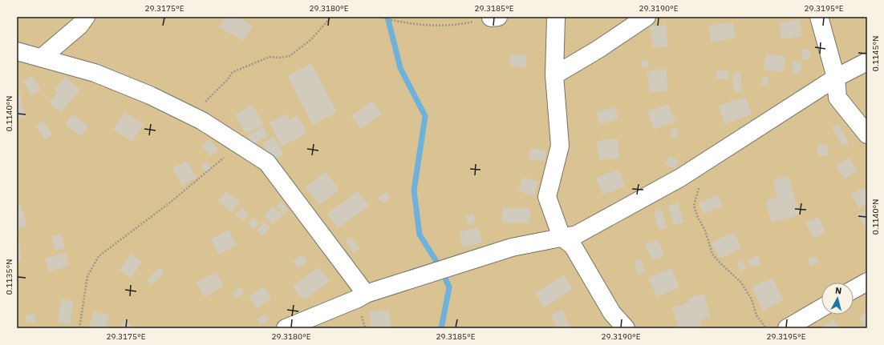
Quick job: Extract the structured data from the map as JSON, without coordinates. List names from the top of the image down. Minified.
{"north":"top","coordinates":["29.3175°E","29.3180°E","29.3185°E","29.3190°E","29.3195°E","0.1145°N","0.1140°N","0.1135°N"]}
